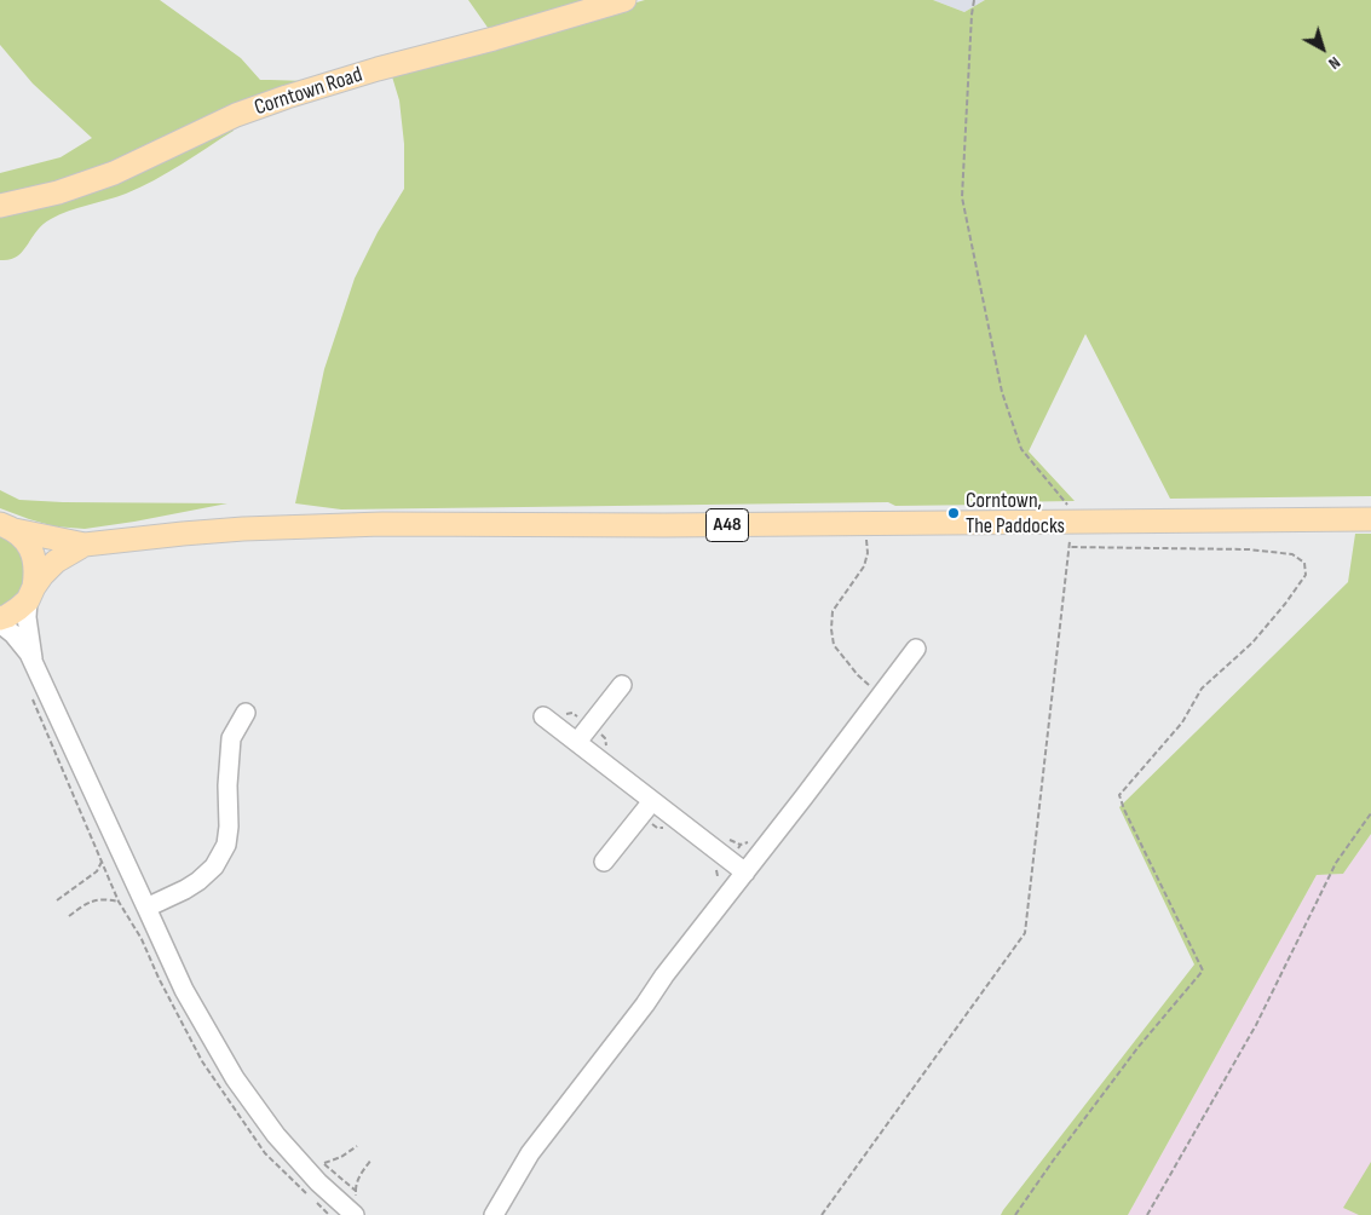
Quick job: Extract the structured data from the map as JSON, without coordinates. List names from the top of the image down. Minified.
{"streets":{"main road":["Corntown Road","A48"]},"places":["Corntown, The Paddocks"],"north":"bottom right"}
